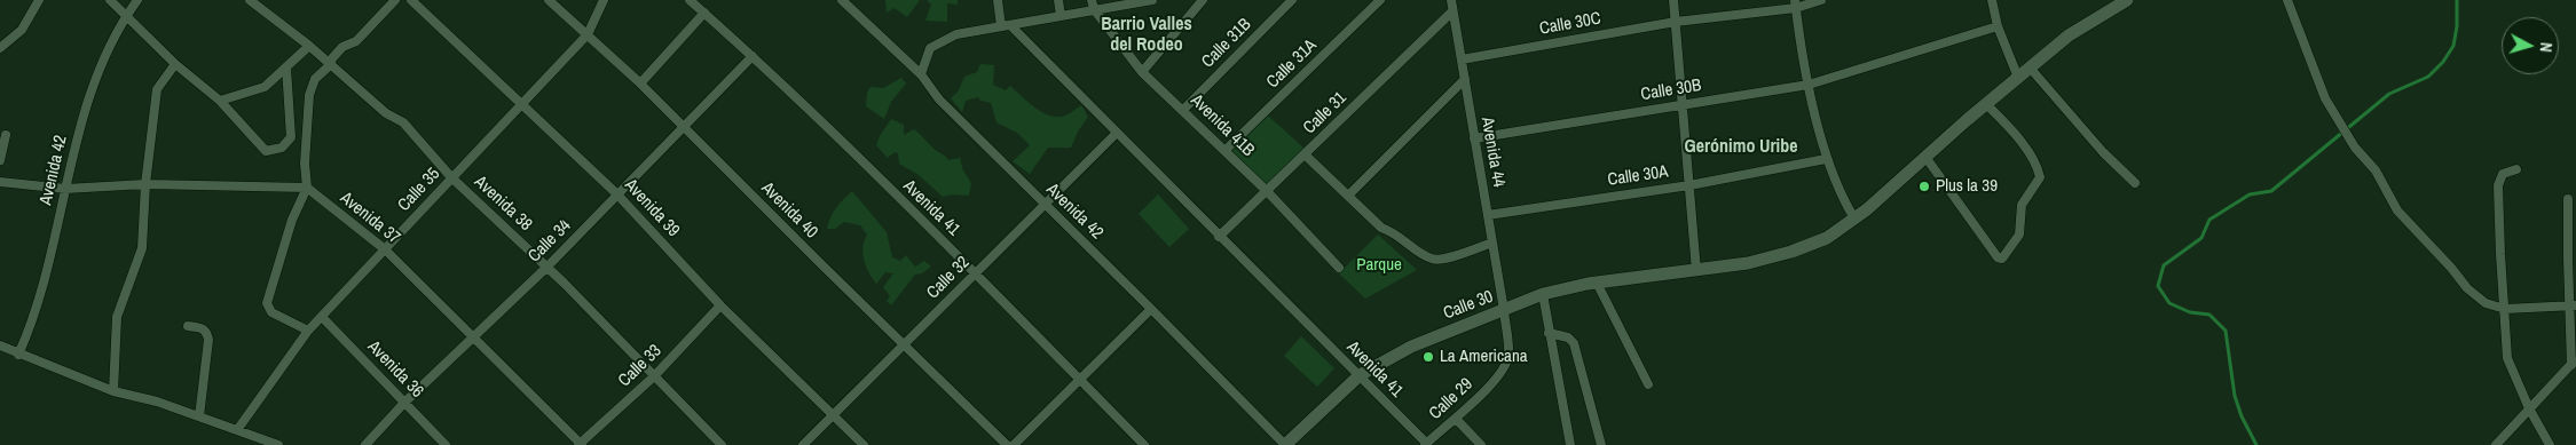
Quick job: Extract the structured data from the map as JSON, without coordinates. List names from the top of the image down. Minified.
{"streets":{"main road":["Calle 30"],"street":["Calle 30C","Calle 31B","Calle 31A","Calle 30B","Calle 31","Avenida 41B","Avenida 44","Avenida 42","Calle 30A","Calle 35","Avenida 38","Avenida 39","Avenida 41","Avenida 40","Avenida 37","Calle 34","Calle 32","Calle 33","Avenida 36","Calle 29"]},"crossings":[["Calle 30C","Avenida 44"],["Calle 31B","Avenida 41B"],["Calle 31A","Avenida 41B"],["Calle 30B","Avenida 44"],["Calle 31","Avenida 41B"],["Calle 31","Avenida 44"],["Calle 31","Avenida 41"],["Avenida 44","Calle 30A"],["Avenida 44","Calle 30"],["Avenida 44","Calle 29"],["Avenida 42","Calle 32"],["Avenida 42","Calle 30"],["Calle 35","Avenida 38"],["Calle 35","Avenida 39"],["Calle 35","Avenida 40"],["Calle 35","Avenida 37"],["Calle 35","Avenida 36"],["Avenida 38","Calle 34"],["Avenida 38","Calle 33"],["Avenida 39","Calle 34"],["Avenida 39","Calle 32"],["Avenida 39","Calle 33"],["Avenida 41","Calle 34"],["Avenida 41","Calle 32"],["Avenida 41","Calle 30"],["Avenida 41","Calle 29"],["Avenida 40","Calle 34"],["Avenida 40","Calle 32"],["Avenida 37","Calle 34"],["Avenida 37","Calle 33"],["Calle 34","Avenida 36"],["Calle 30","Calle 29"]],"districts":["Barrio Valles del Rodeo","Gerónimo Uribe"],"parks":["Parque"],"places":["Plus la 39","La Americana"],"north":"right"}
